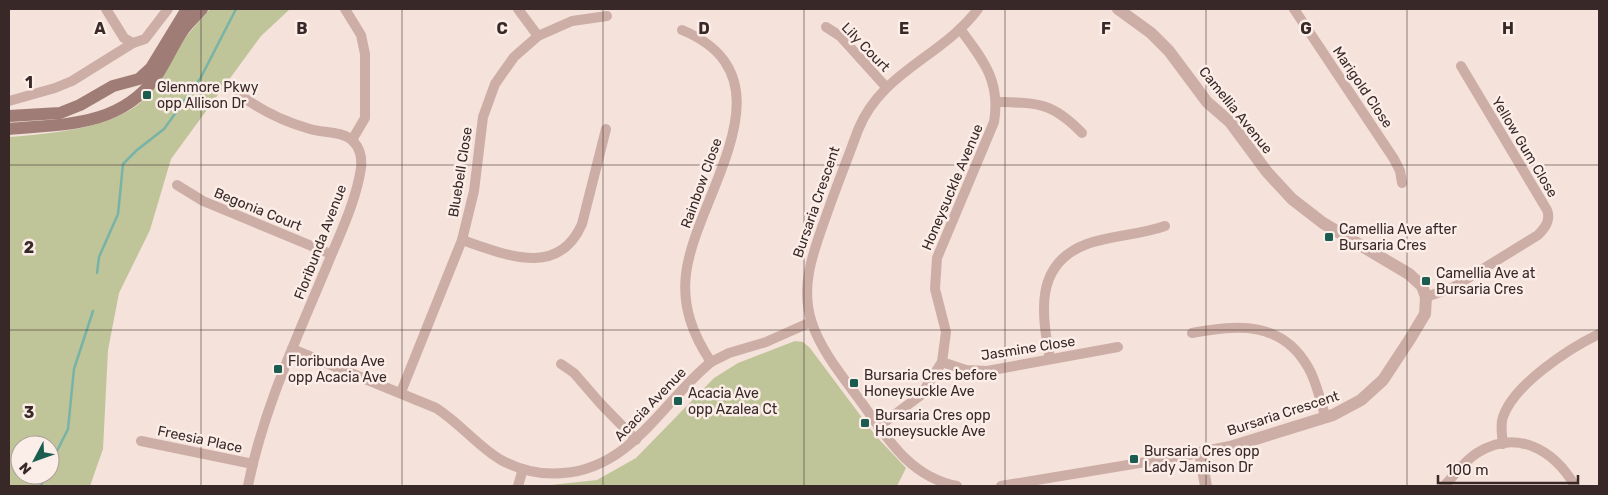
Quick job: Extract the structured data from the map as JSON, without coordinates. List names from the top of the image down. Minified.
{"streets":{"street":["Lily Court","Marigold Close","Camellia Avenue","Yellow Gum Close","Bluebell Close","Rainbow Close","Honeysuckle Avenue","Bursaria Crescent","Begonia Court","Floribunda Avenue","Jasmine Close","Acacia Avenue","Freesia Place"]},"crossings":[["Lily Court","Bursaria Crescent"],["Camellia Avenue","Yellow Gum Close"],["Camellia Avenue","Bursaria Crescent"],["Yellow Gum Close","Bursaria Crescent"],["Bluebell Close","Acacia Avenue"],["Rainbow Close","Acacia Avenue"],["Honeysuckle Avenue","Bursaria Crescent"],["Honeysuckle Avenue","Jasmine Close"],["Bursaria Crescent","Acacia Avenue"],["Begonia Court","Floribunda Avenue"],["Floribunda Avenue","Acacia Avenue"],["Floribunda Avenue","Freesia Place"]],"places":{"transit":["Glenmore Pkwy opp Allison Dr","Camellia Ave after Bursaria Cres","Camellia Ave at Bursaria Cres","Floribunda Ave opp Acacia Ave","Bursaria Cres before Honeysuckle Ave","Acacia Ave opp Azalea Ct","Bursaria Cres opp Honeysuckle Ave","Bursaria Cres opp Lady Jamison Dr"]},"scale_bar":"100 m","north":"bottom left","grid":{"columns":["A","B","C","D","E","F","G","H"],"rows":["1","2","3"]}}
